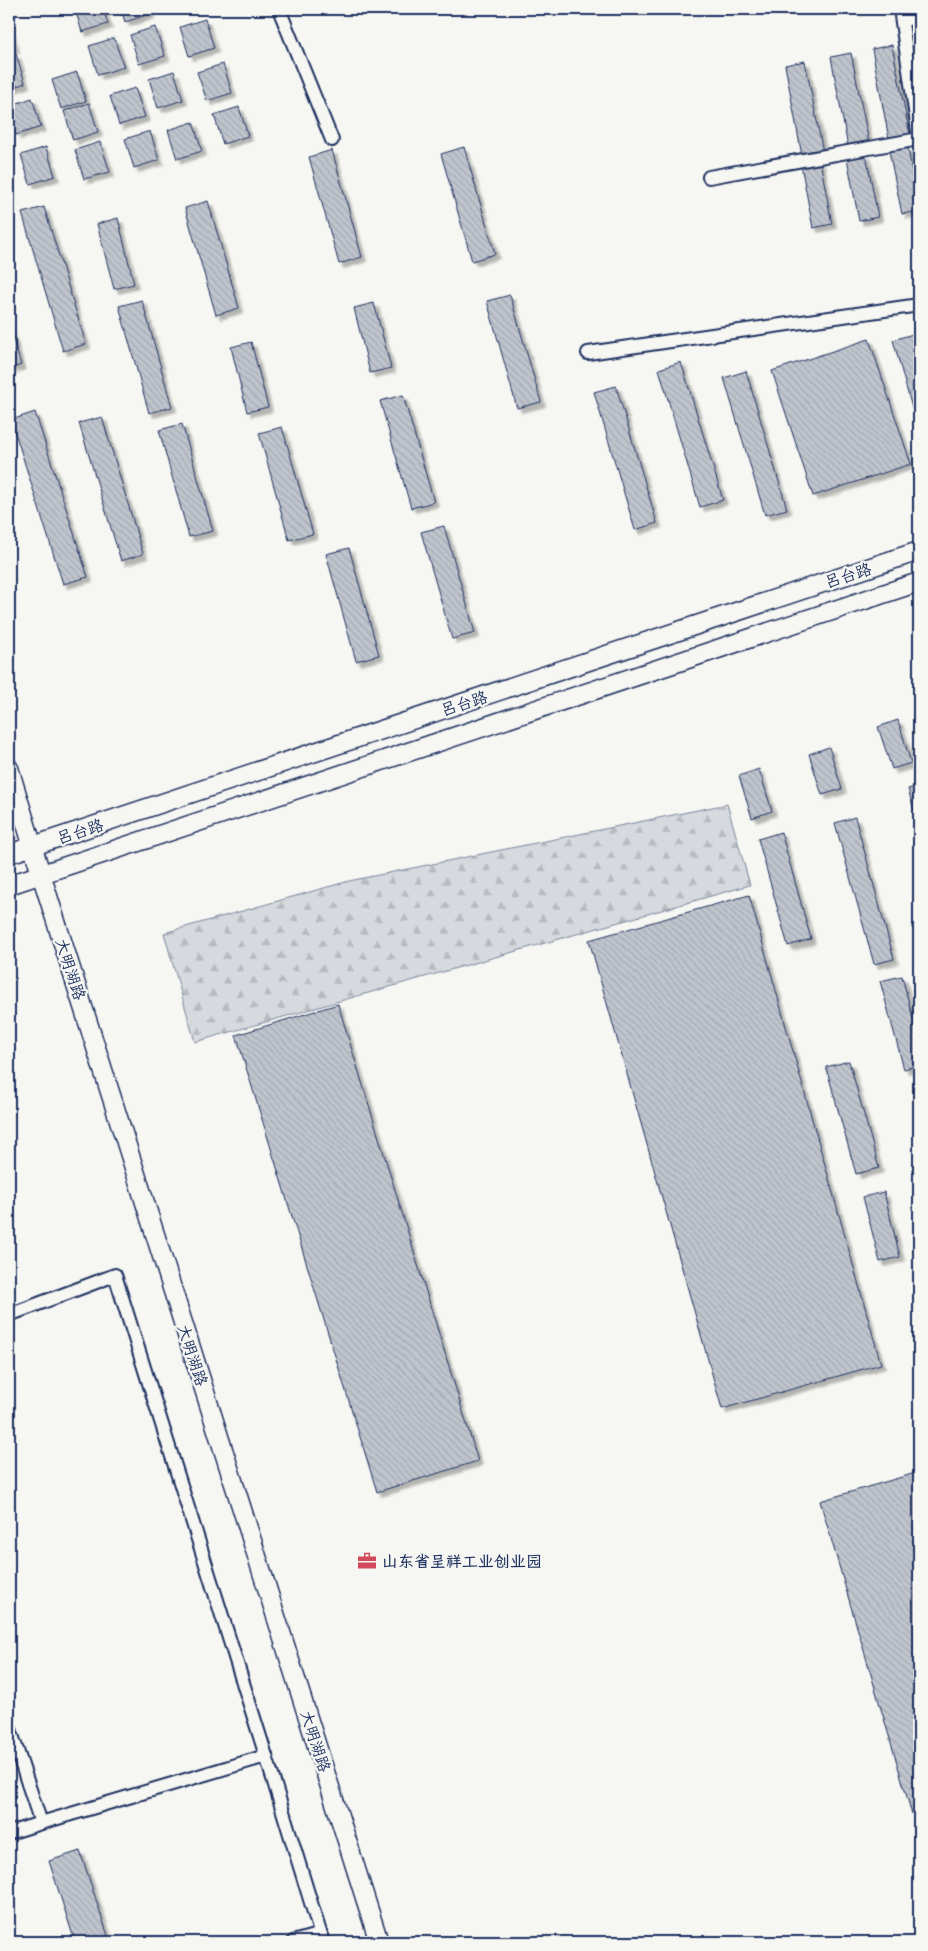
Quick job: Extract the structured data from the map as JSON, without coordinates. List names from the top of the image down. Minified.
{"streets":{"main road":["吕台路","大明湖路"]},"crossings":[["吕台路","大明湖路"]],"places":{"office":["山东省呈祥工业创业园"]}}
